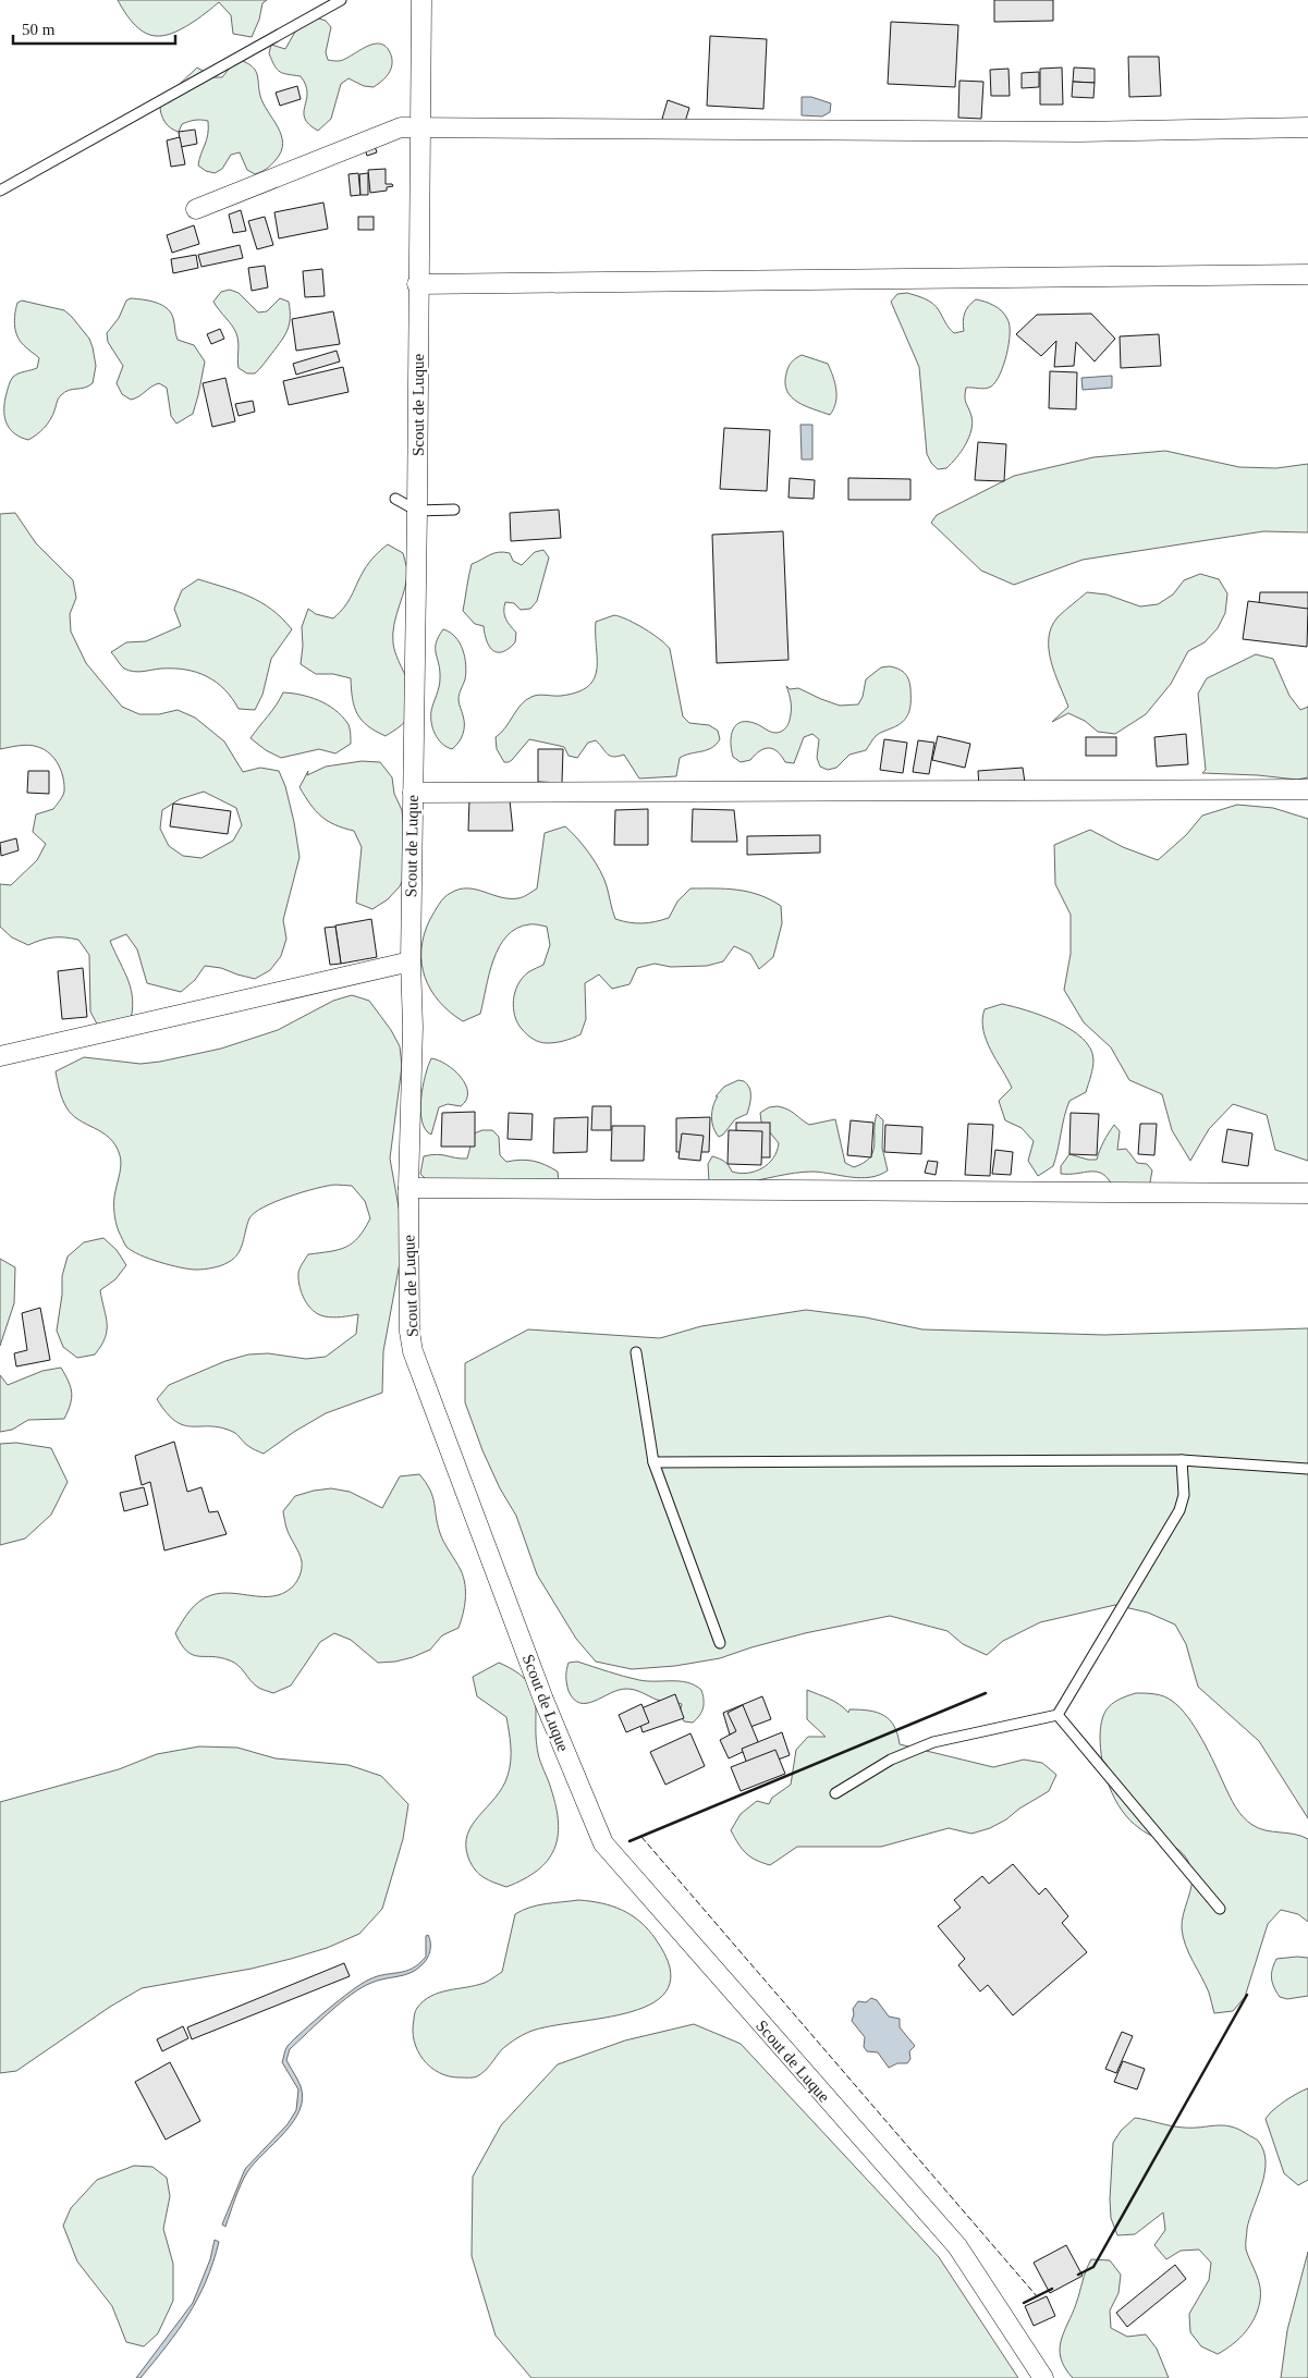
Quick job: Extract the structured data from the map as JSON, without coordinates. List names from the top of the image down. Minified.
{"streets":{"street":["Scout de Luque"]},"scale_bar":"50 m"}
